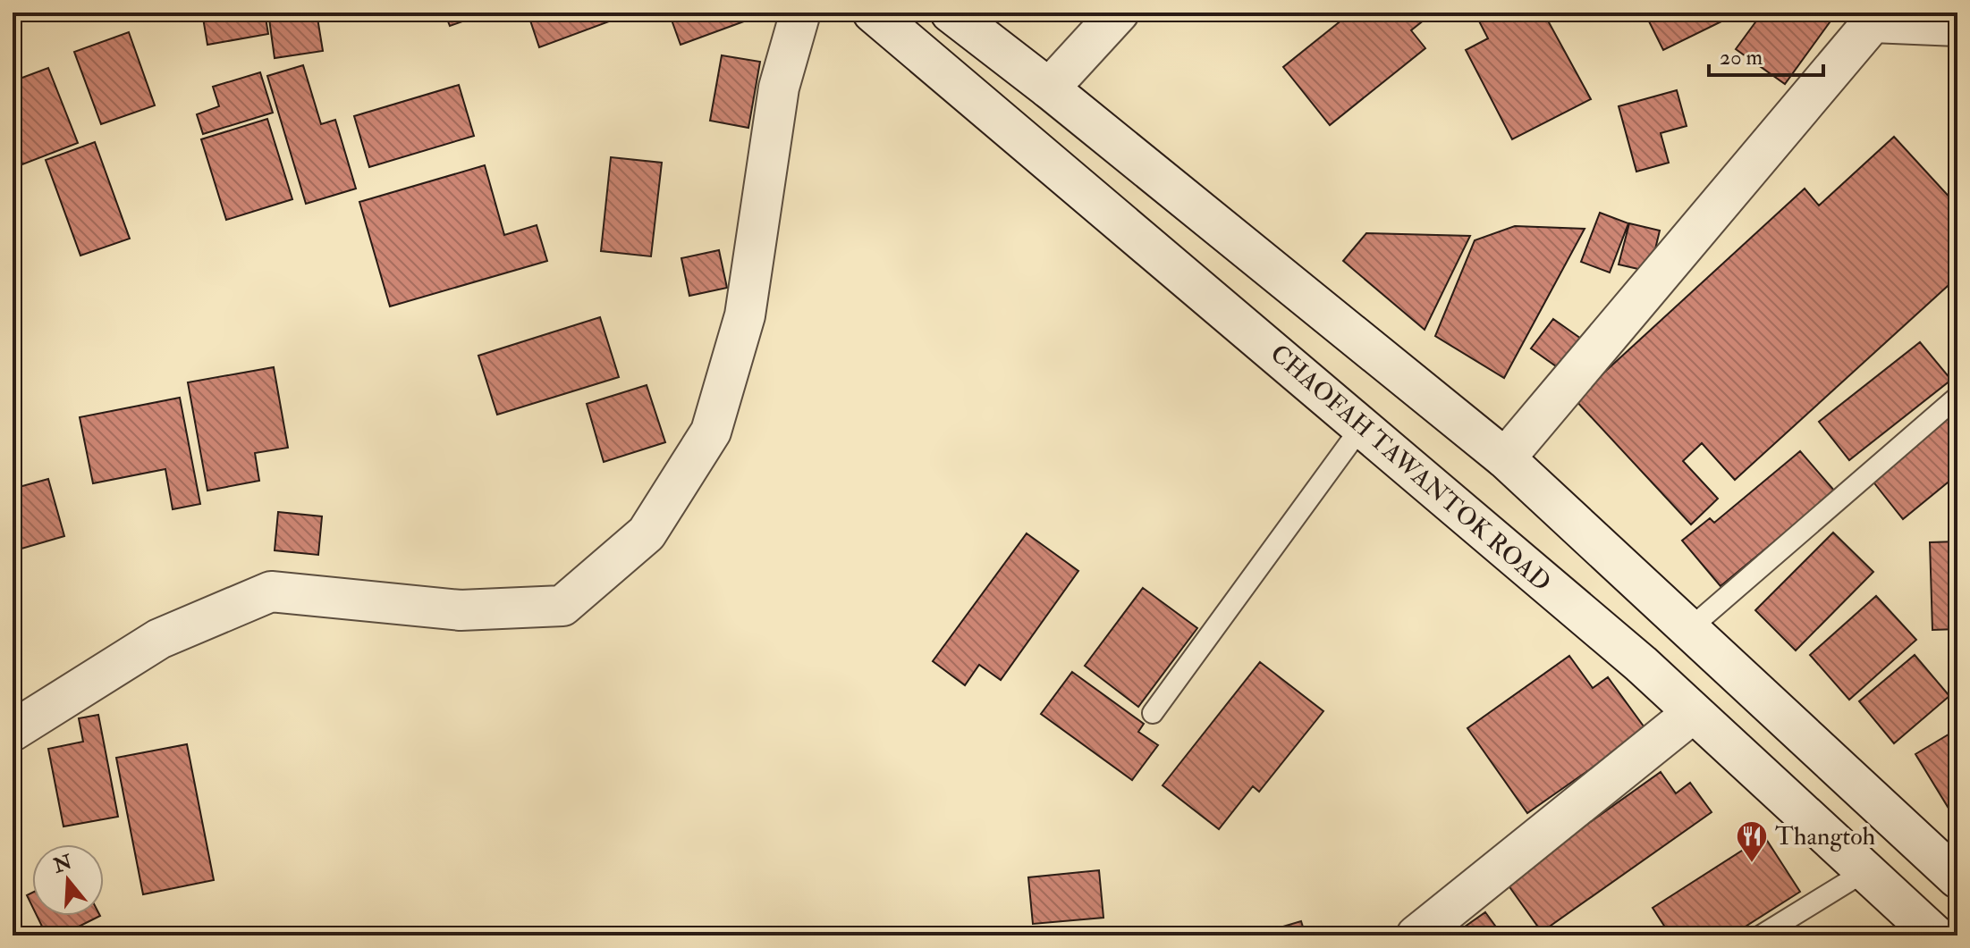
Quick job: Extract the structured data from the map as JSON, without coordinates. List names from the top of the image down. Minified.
{"streets":{"main road":["CHAOFAH TAWANTOK ROAD"]},"places":{"restaurant":["Thangtoh"]},"scale_bar":"20 m","north":"top"}
